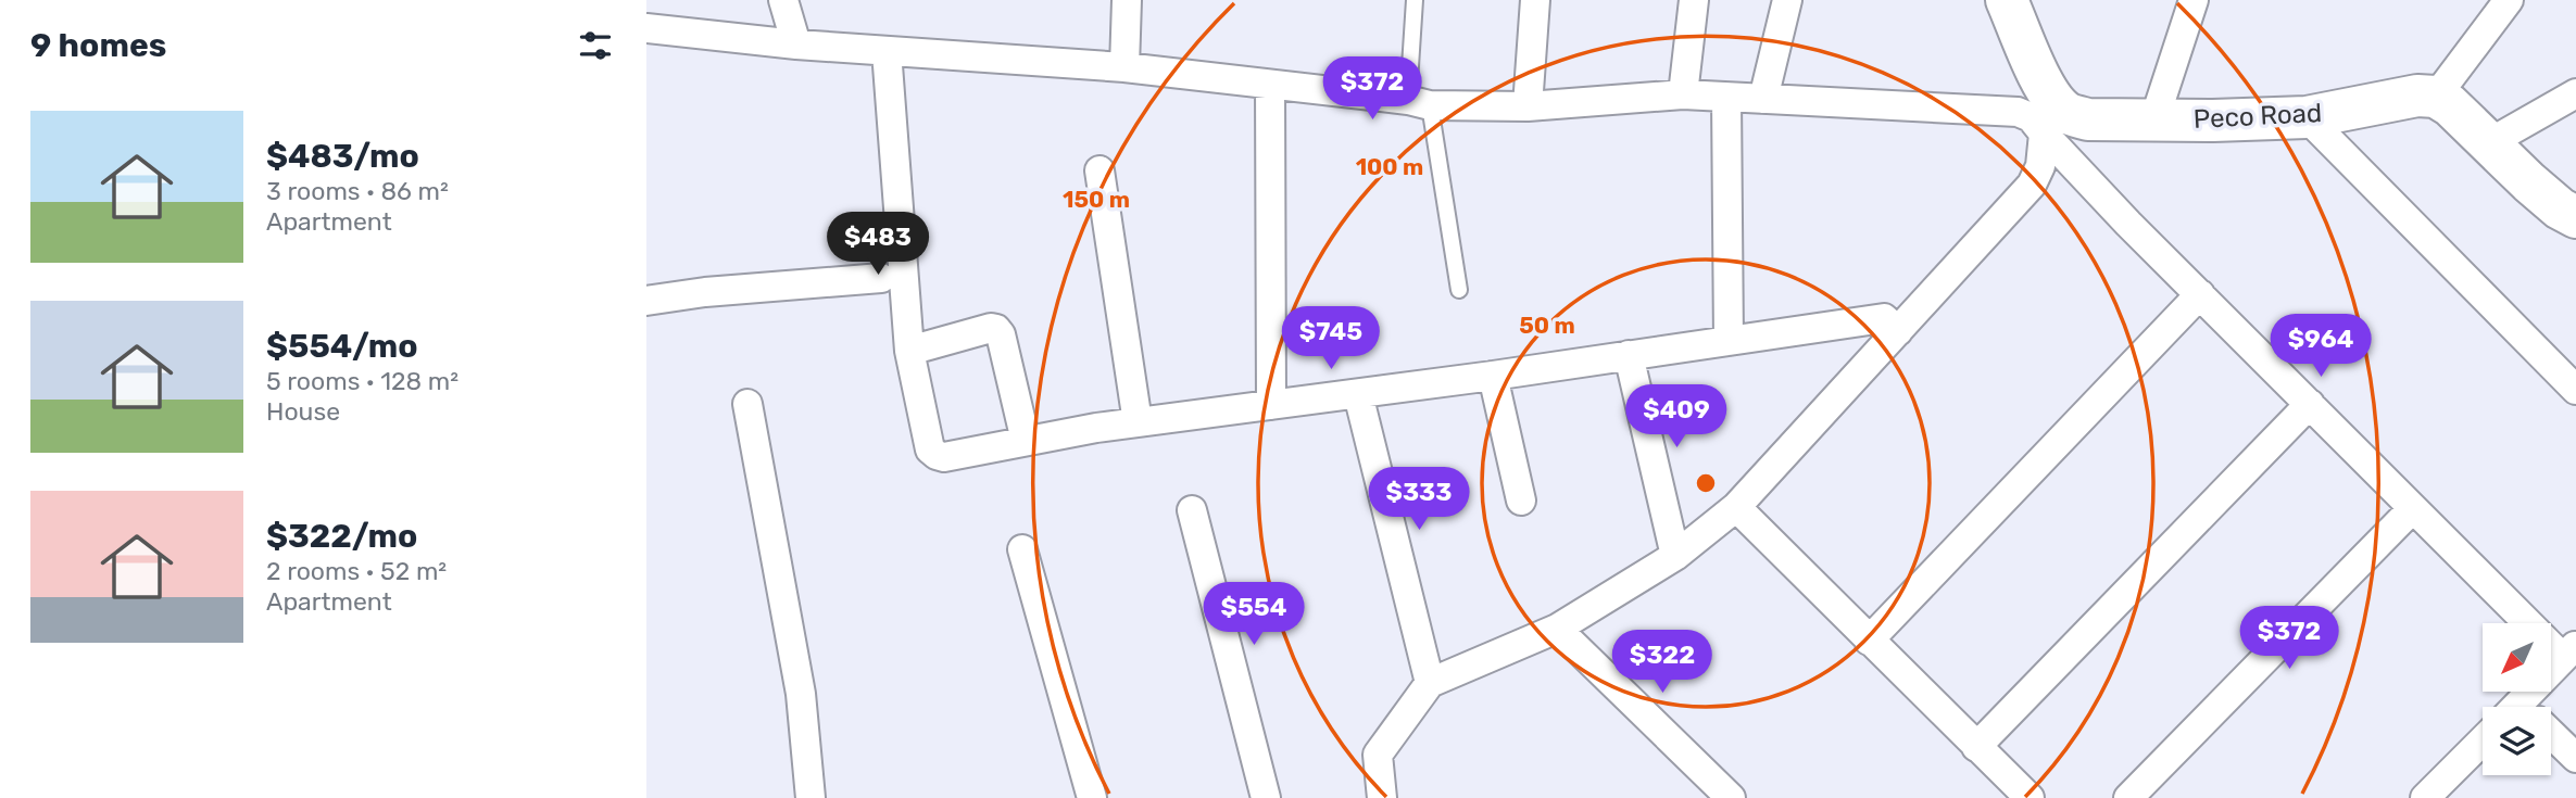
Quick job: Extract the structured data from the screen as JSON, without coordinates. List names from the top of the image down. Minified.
{"streets":{"street":["Peco Road"]},"north":"bottom left","page":{"heading":"9 homes","price":["$372","$483","$745","$964","$409","$333","$554","$372","$322"],"list":[{"name":"$483/mo","note":"3 rooms · 86 m² · Apartment"},{"name":"$554/mo","note":"5 rooms · 128 m² · House"},{"name":"$322/mo","note":"2 rooms · 52 m² · Apartment"}]},"rings":["100 m","150 m","50 m"]}
